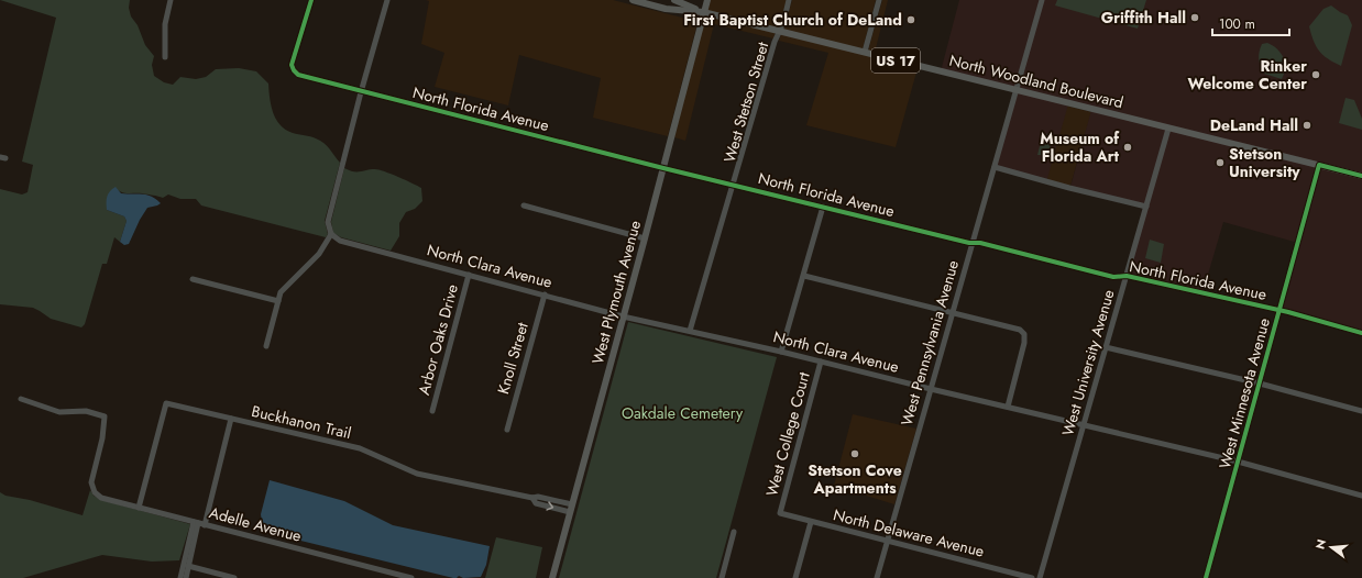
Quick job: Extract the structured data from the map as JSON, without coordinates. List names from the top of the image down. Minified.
{"streets":{"main road":["US 17","North Woodland Boulevard","West Plymouth Avenue"],"street":["West Stetson Street","North Florida Avenue","North Clara Avenue","Arbor Oaks Drive","West Pennsylvania Avenue","Knoll Street","West University Avenue","West Minnesota Avenue","Buckhanon Trail","West College Court","Adelle Avenue","North Delaware Avenue"]},"crossings":[["North Woodland Boulevard","West Stetson Street"],["North Woodland Boulevard","West Plymouth Avenue"],["North Woodland Boulevard","West Pennsylvania Avenue"],["North Woodland Boulevard","West University Avenue"],["North Woodland Boulevard","West Minnesota Avenue"],["West Stetson Street","North Florida Avenue"],["West Stetson Street","North Clara Avenue"],["North Florida Avenue","West Plymouth Avenue"],["North Florida Avenue","West Pennsylvania Avenue"],["North Florida Avenue","West University Avenue"],["North Florida Avenue","West Minnesota Avenue"],["North Clara Avenue","West Plymouth Avenue"],["North Clara Avenue","Arbor Oaks Drive"],["North Clara Avenue","West Pennsylvania Avenue"],["North Clara Avenue","Knoll Street"],["North Clara Avenue","West University Avenue"],["North Clara Avenue","West Minnesota Avenue"],["North Clara Avenue","West College Court"],["West Plymouth Avenue","Buckhanon Trail"],["West Pennsylvania Avenue","North Delaware Avenue"],["Buckhanon Trail","Adelle Avenue"],["West College Court","North Delaware Avenue"]],"parks":["Oakdale Cemetery"],"places":["Griffith Hall","First Baptist Church of DeLand","Rinker Welcome Center","DeLand Hall","Museum of Florida Art","Stetson University","Stetson Cove Apartments"],"scale_bar":"100 m","north":"left"}
